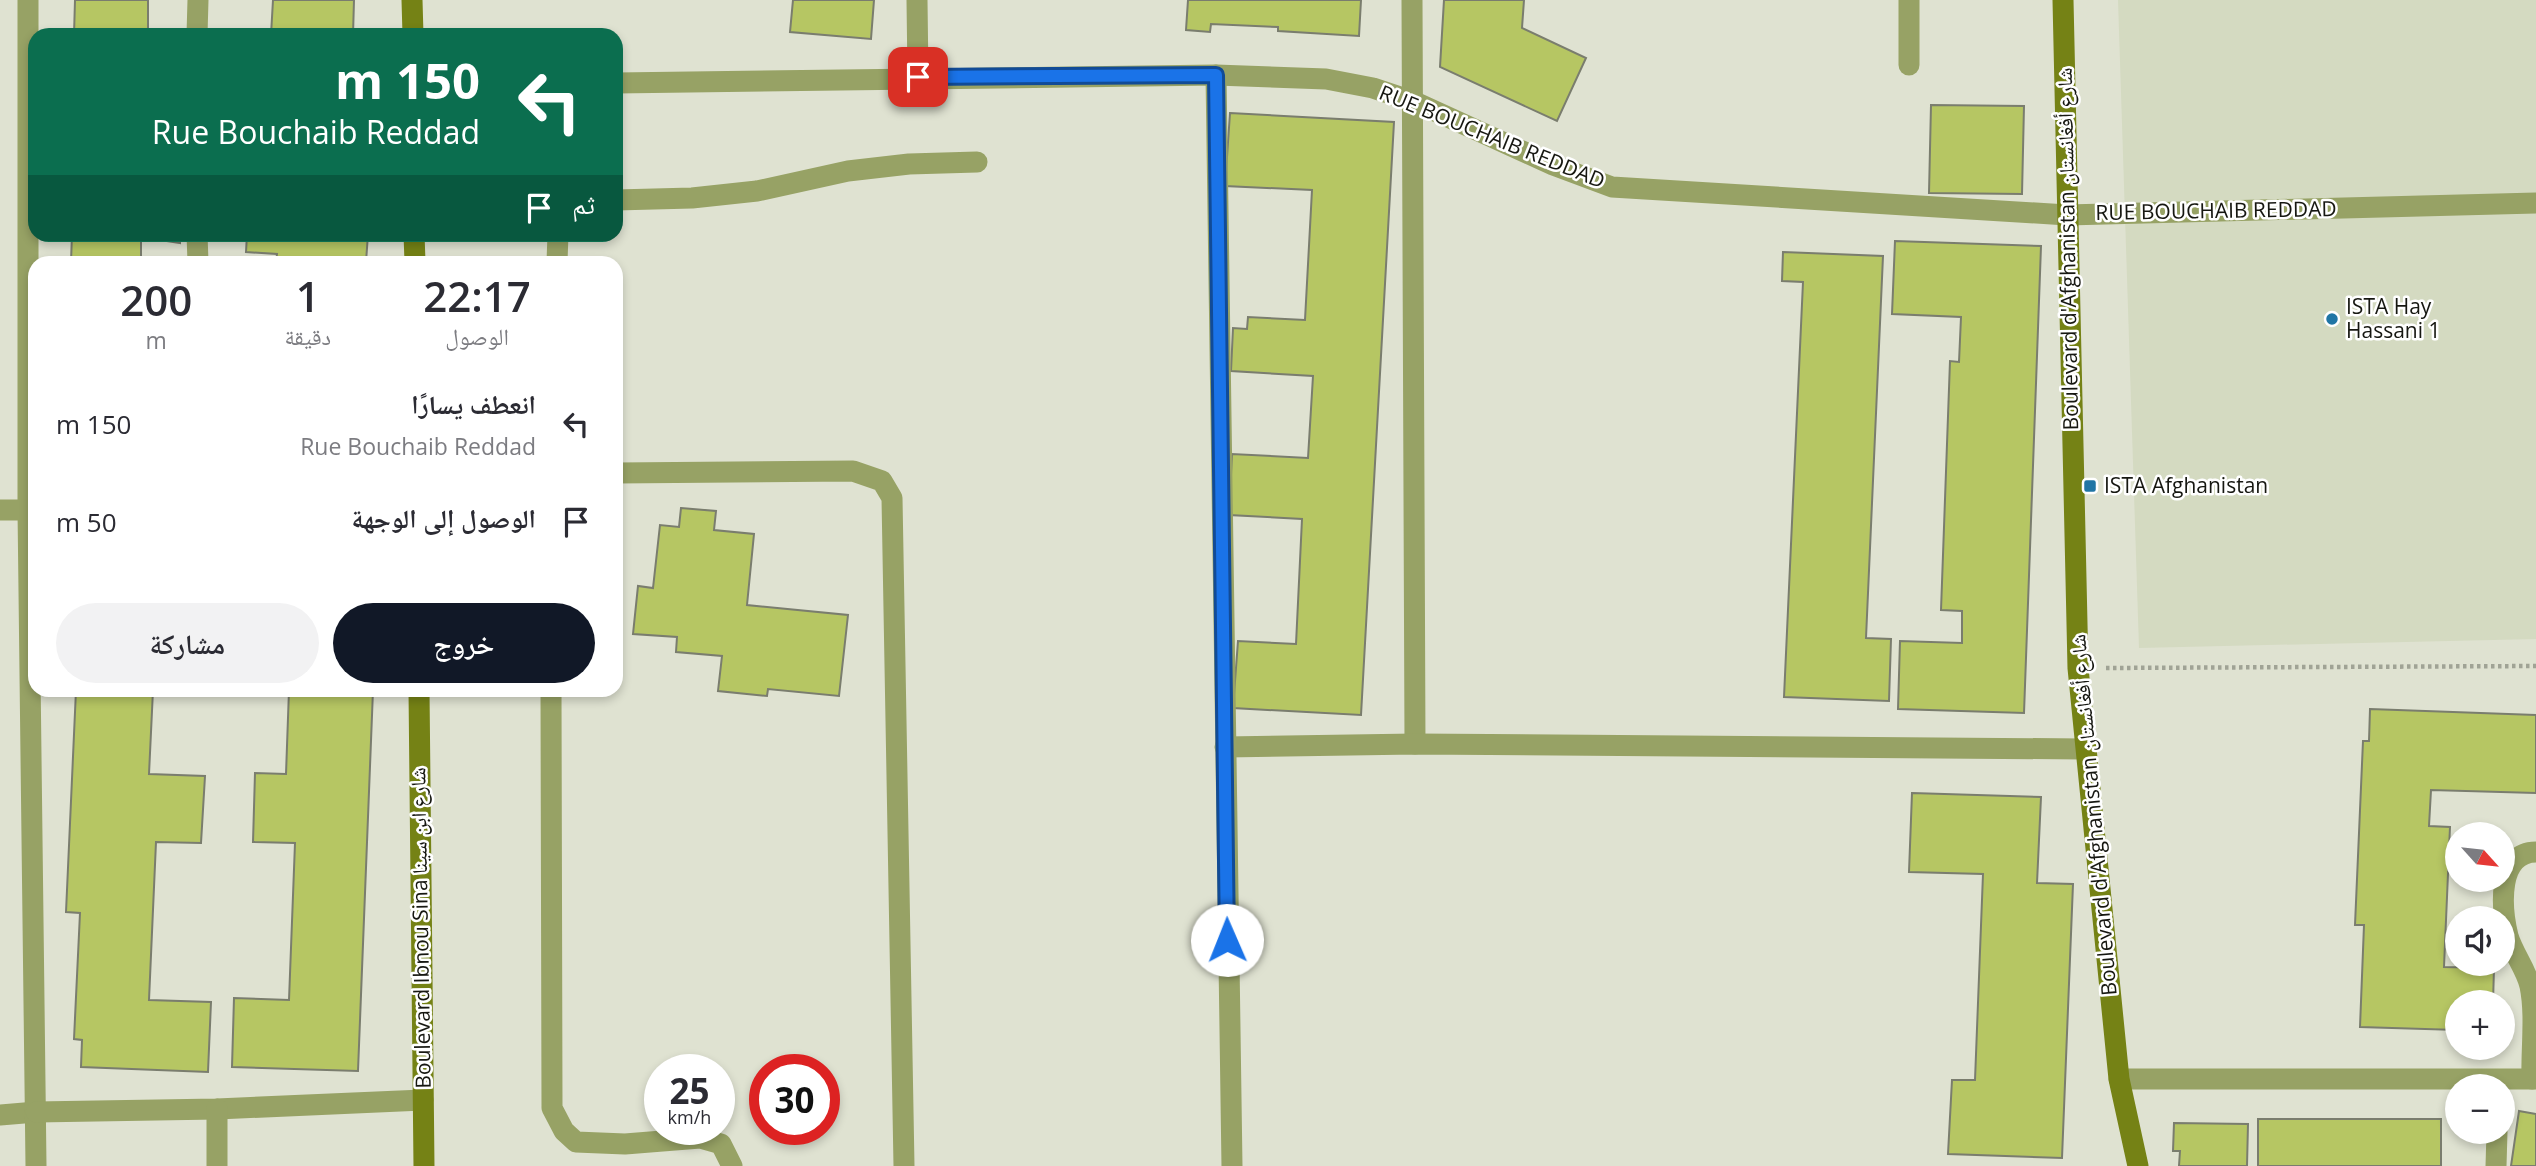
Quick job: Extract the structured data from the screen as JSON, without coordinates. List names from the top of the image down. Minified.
{"streets":{"street":["RUE BOUCHAIB REDDAD","Boulevard d'Afghanistan شارع أفغانستان","Boulevard Ibnou Sina شارع ابن سينا"]},"crossings":[["RUE BOUCHAIB REDDAD","Boulevard d'Afghanistan شارع أفغانستان"]],"places":{"other":["ISTA Hay Hassani 1"],"transit":["ISTA Afghanistan"]},"north":"bottom right","page":{"turn":["150 m","Rue Bouchaib Reddad"],"then":"ثم","eta":["22:17","الوصول","1","دقيقة","200","m"],"list":[{"name":"انعطف يسارًا","note":"Rue Bouchaib Reddad","value":"150 m"},{"name":"الوصول إلى الوجهة","value":"50 m"}],"buttons":["خروج","مشاركة"],"map_buttons":["+","−"],"speed":"25 km/h","limit":"30"}}
